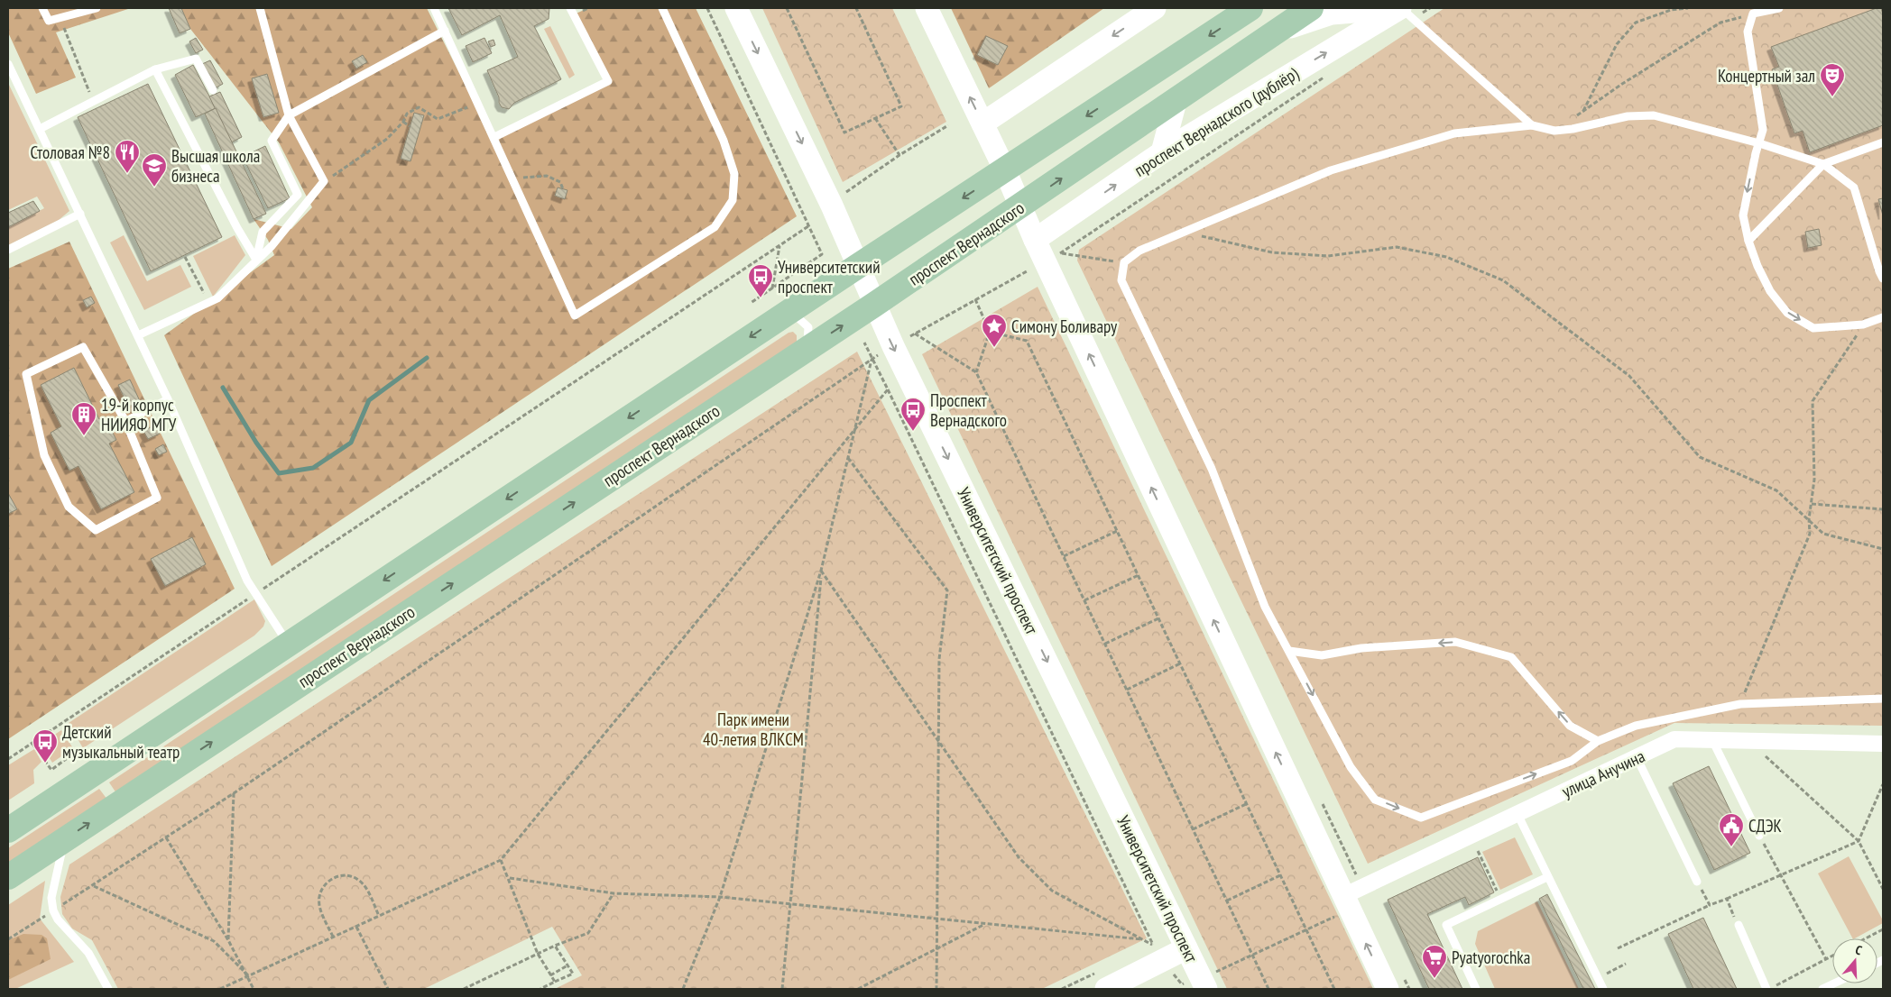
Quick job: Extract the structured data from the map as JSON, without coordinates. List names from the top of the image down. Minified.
{"streets":{"main road":["проспект Вернадского (дублёр)","проспект Вернадского","Университетский проспект"],"street":["улица Анучина"]},"crossings":[["проспект Вернадского","Университетский проспект"]],"parks":["Парк имени 40-летия ВЛКСМ"],"places":{"theatre":["Концертный зал"],"restaurant":["Столовая №8"],"school or university":["Высшая школа бизнеса"],"bus stop":["Университетский проспект","Проспект Вернадского","Детский музыкальный театр"],"place":["Симону Боливару"],"building":["19-й корпус НИИЯФ МГУ"],"public building":["СДЭК"],"supermarket":["Pyatyorochka"]},"north":"top"}
